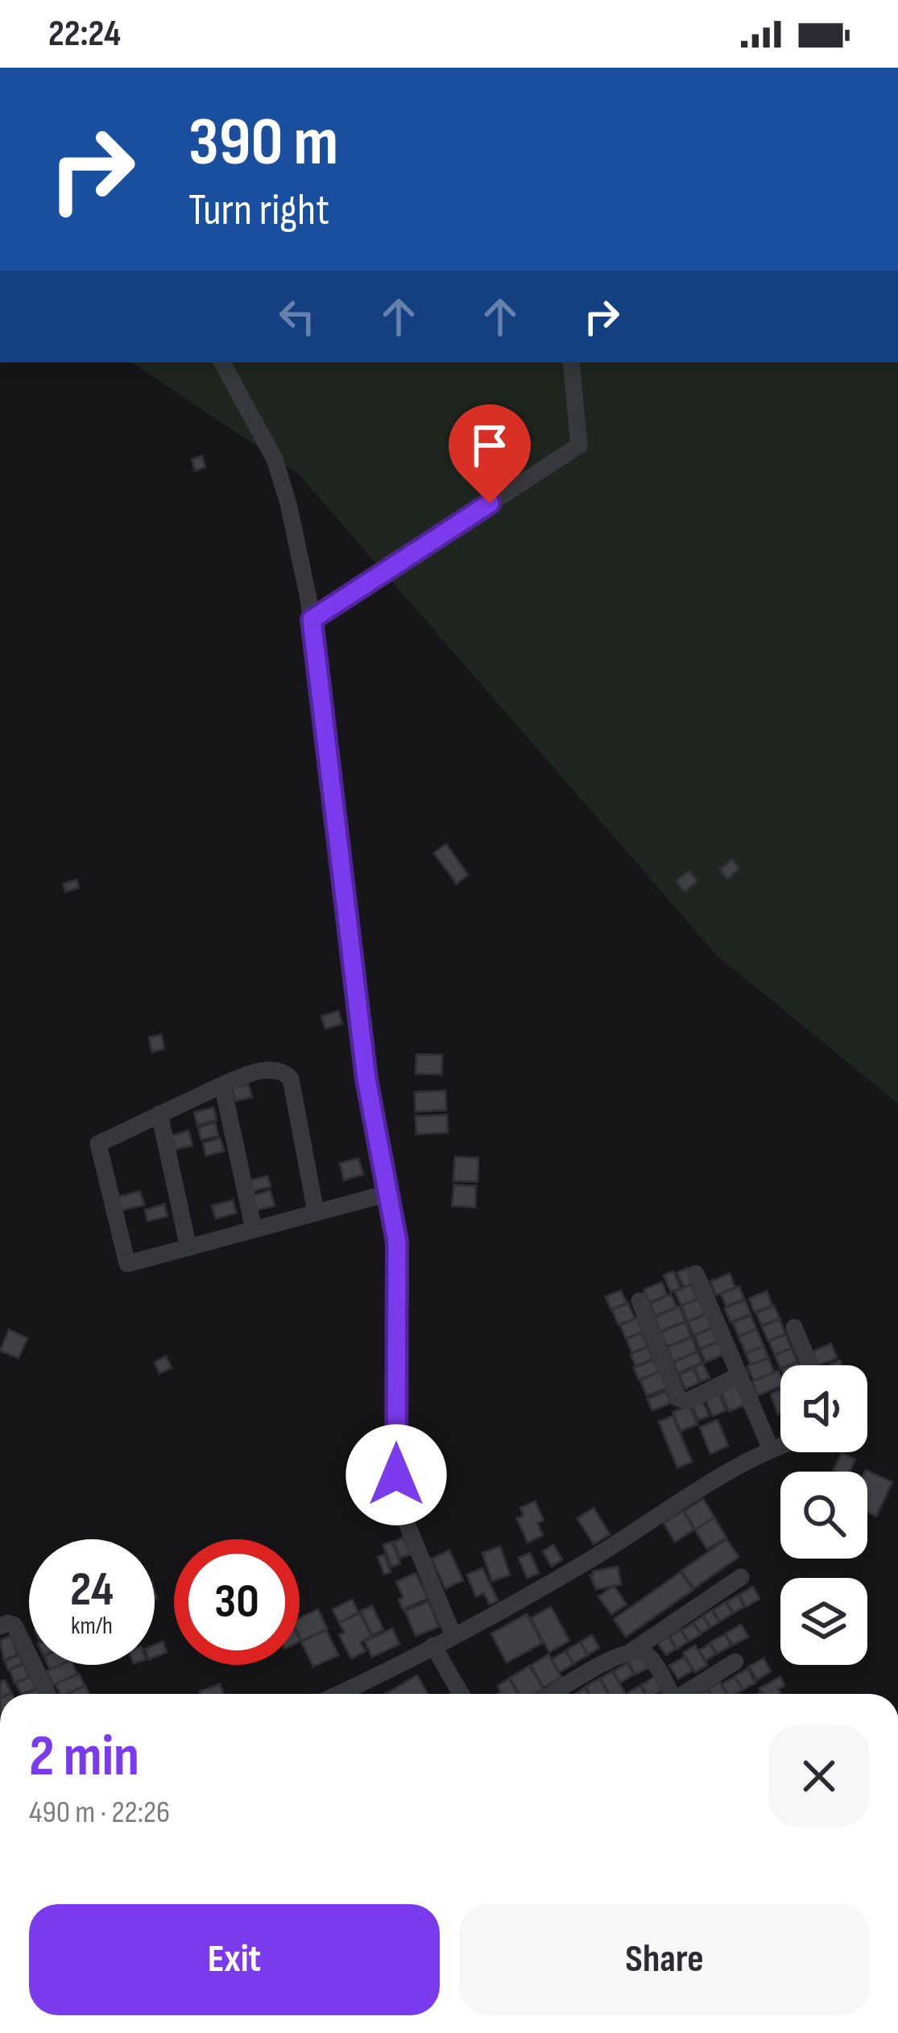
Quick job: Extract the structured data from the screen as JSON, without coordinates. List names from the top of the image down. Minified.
{"page":{"status":"22:24","turn":["390 m","Turn right"],"speed":"24 km/h","limit":"30","heading":["2 min","490 m · 22:26"],"buttons":["Exit","Share"]}}
